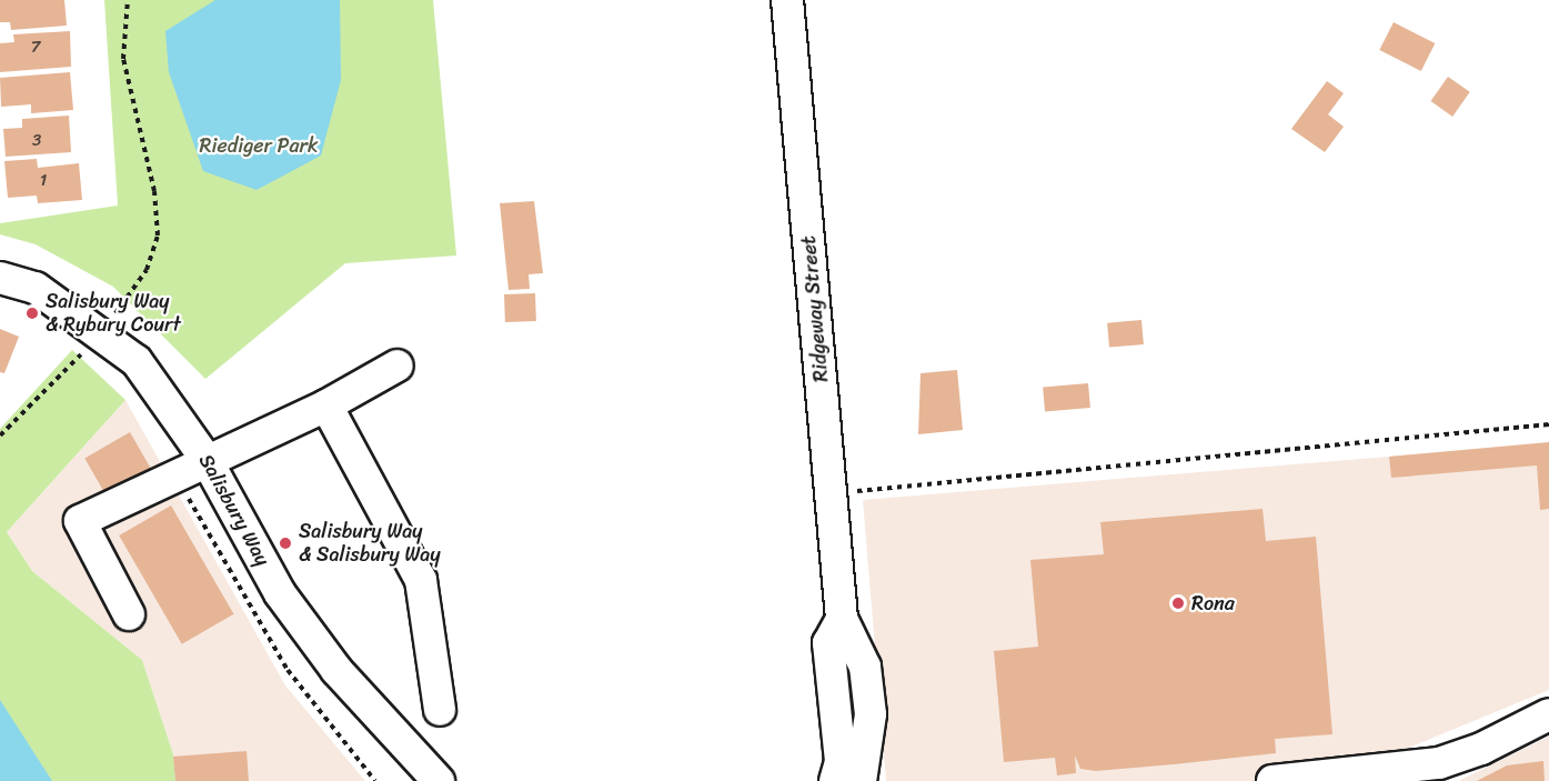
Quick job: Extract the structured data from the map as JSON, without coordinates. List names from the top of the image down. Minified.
{"streets":{"street":["Ridgeway Street","Salisbury Way"]},"parks":["Riediger Park"],"places":["Salisbury Way & Rybury Court","Salisbury Way & Salisbury Way","Rona"],"house_numbers":["7","3","1"]}
